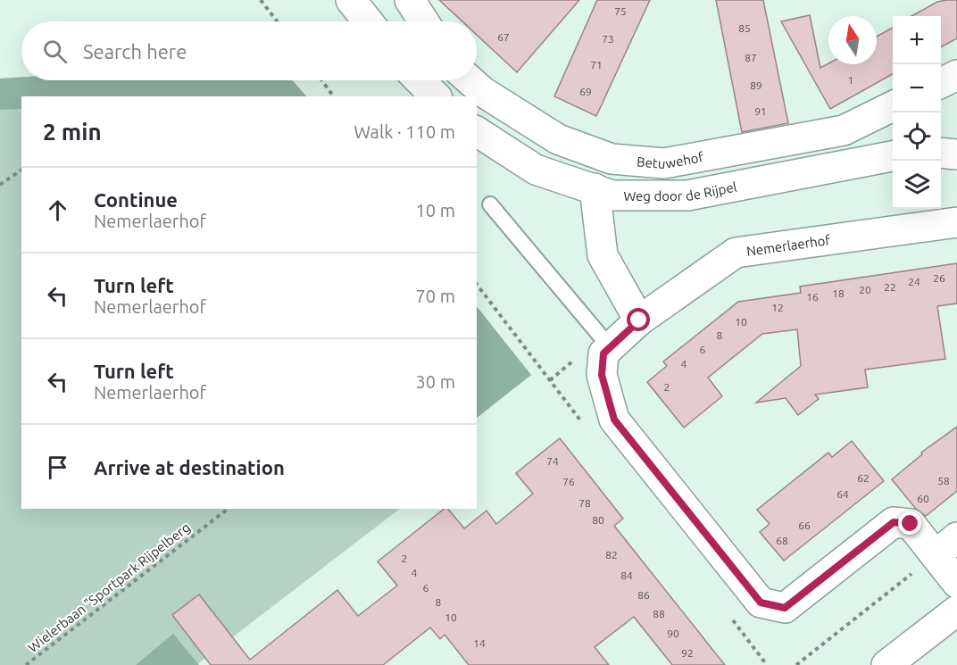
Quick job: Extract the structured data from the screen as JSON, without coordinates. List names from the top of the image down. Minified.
{"streets":{"street":["Betuwehof","Weg door de Rijpel","Nemerlaerhof"],"path":["Wielerbaan \"Sportpark Rijpelberg"]},"house_numbers":["75","85","67","73","87","71","1","89","69","91","26","24","22","20","18","16","12","10","8","6","4","2","74","62","58","76","64","60","78","80","66","68","82","2","4","84","6","86","8","88","10","90","14","92"],"north":"top","page":{"map_buttons":["+","−"],"search":"Search here","heading":["2 min","Walk · 110 m"],"list":[["Continue","Nemerlaerhof","10 m"],["Turn left","Nemerlaerhof","70 m"],["Turn left","Nemerlaerhof","30 m"],"Arrive at destination"]}}
